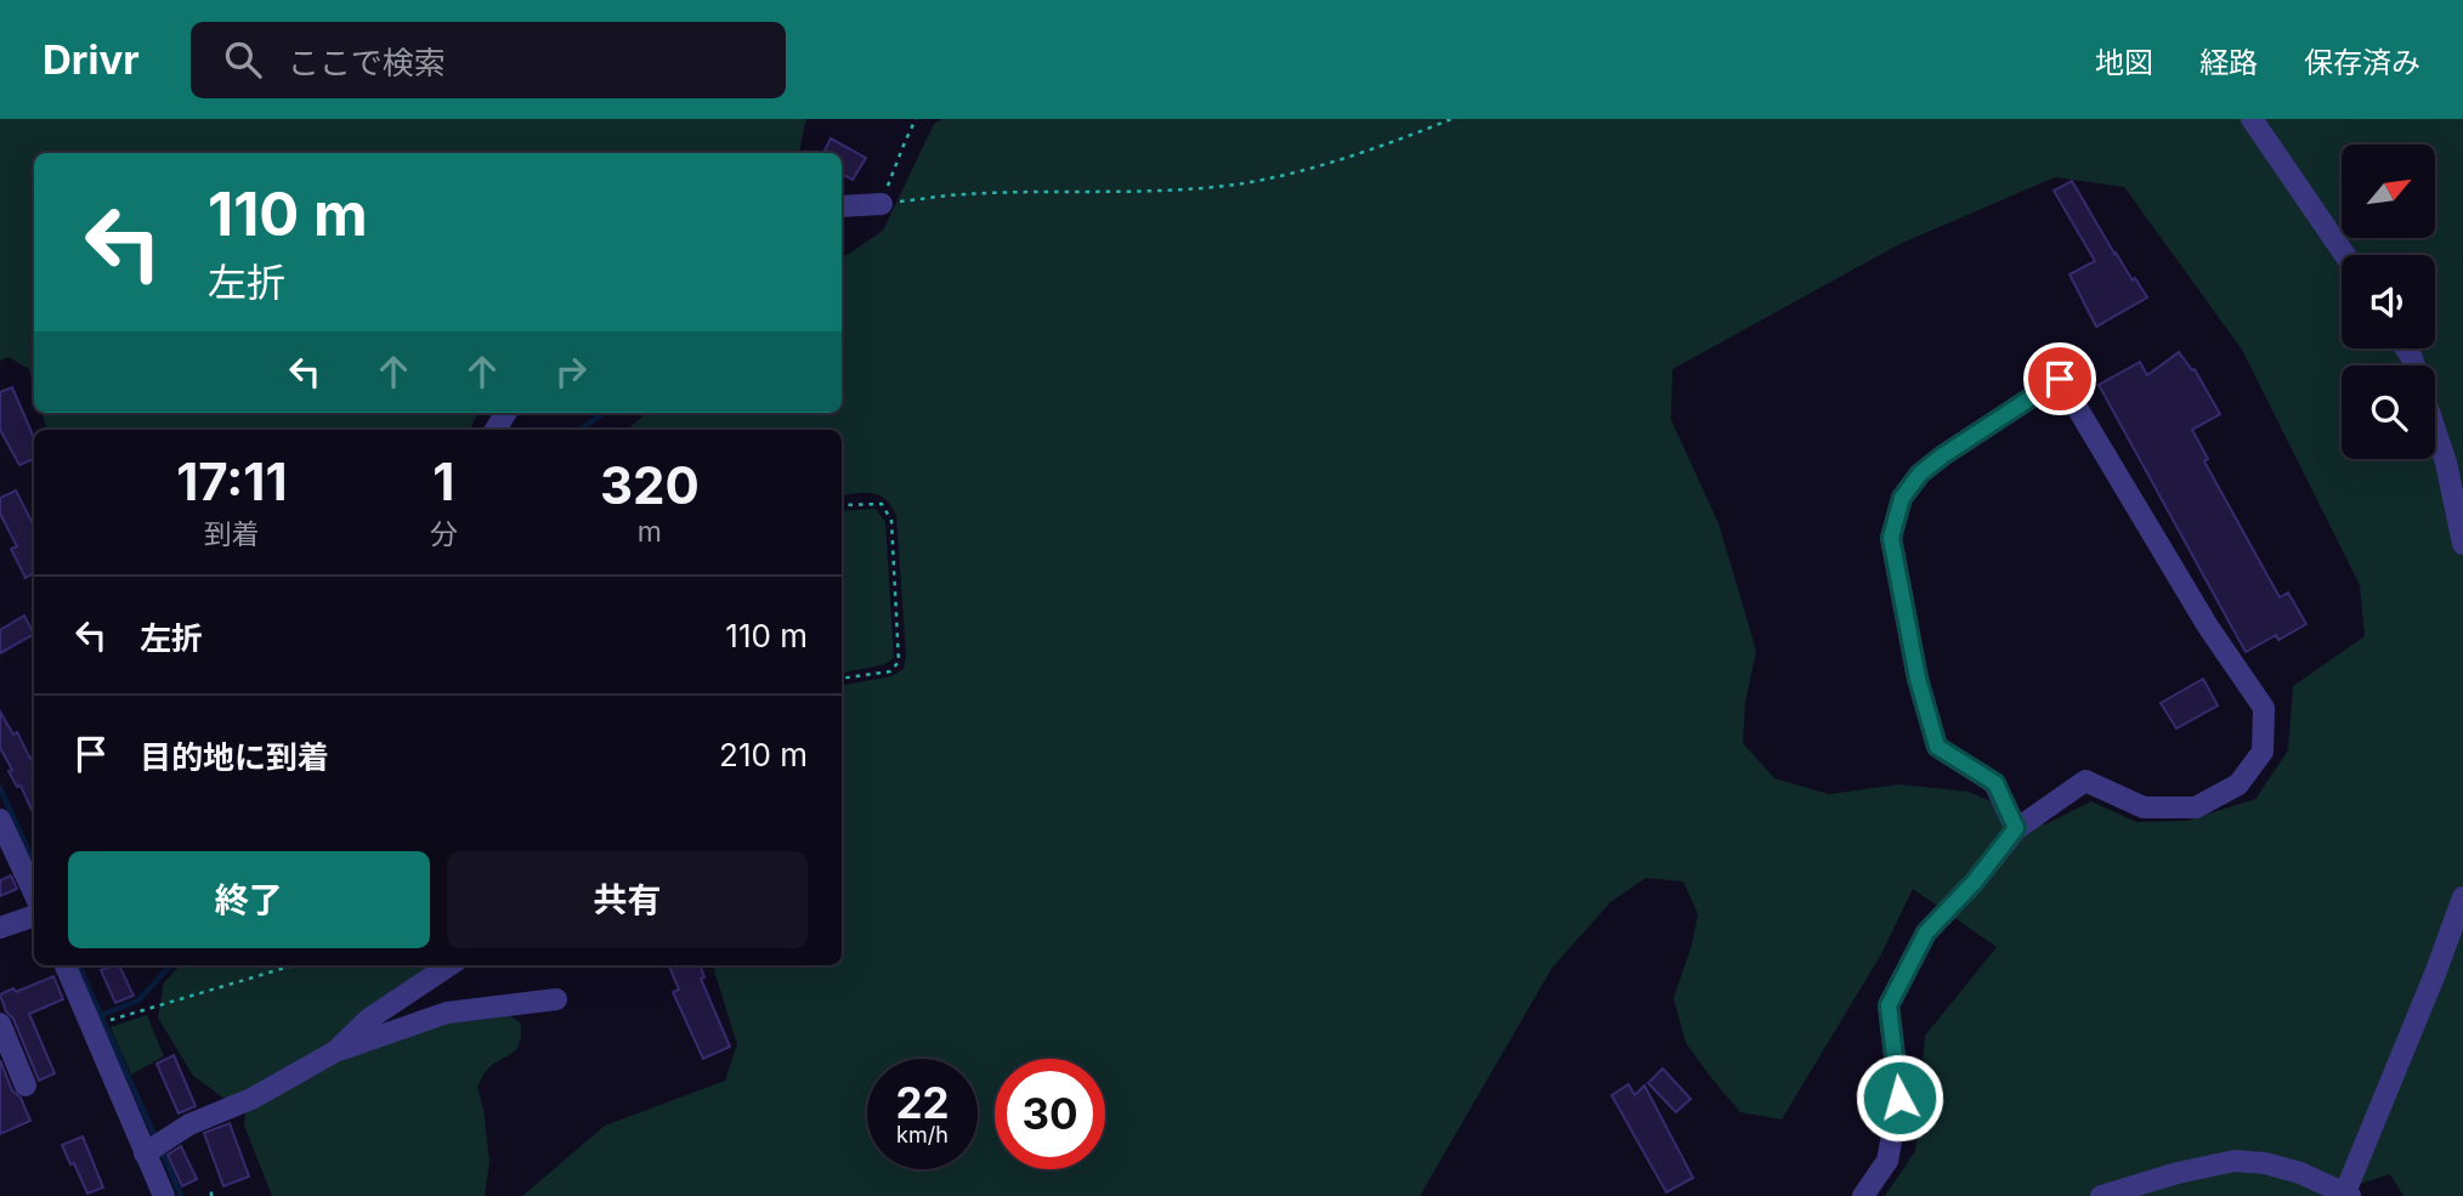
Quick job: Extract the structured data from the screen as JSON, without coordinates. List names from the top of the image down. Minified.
{"north":"top right","page":{"header":"Drivr","search":"ここで検索","nav":["地図","経路","保存済み"],"turn":["110 m","左折"],"eta":["17:11","到着","1","分","320","m"],"list":[{"name":"左折","value":"110 m"},{"name":"目的地に到着","value":"210 m"}],"buttons":["終了","共有"],"speed":"22 km/h","limit":"30"}}
